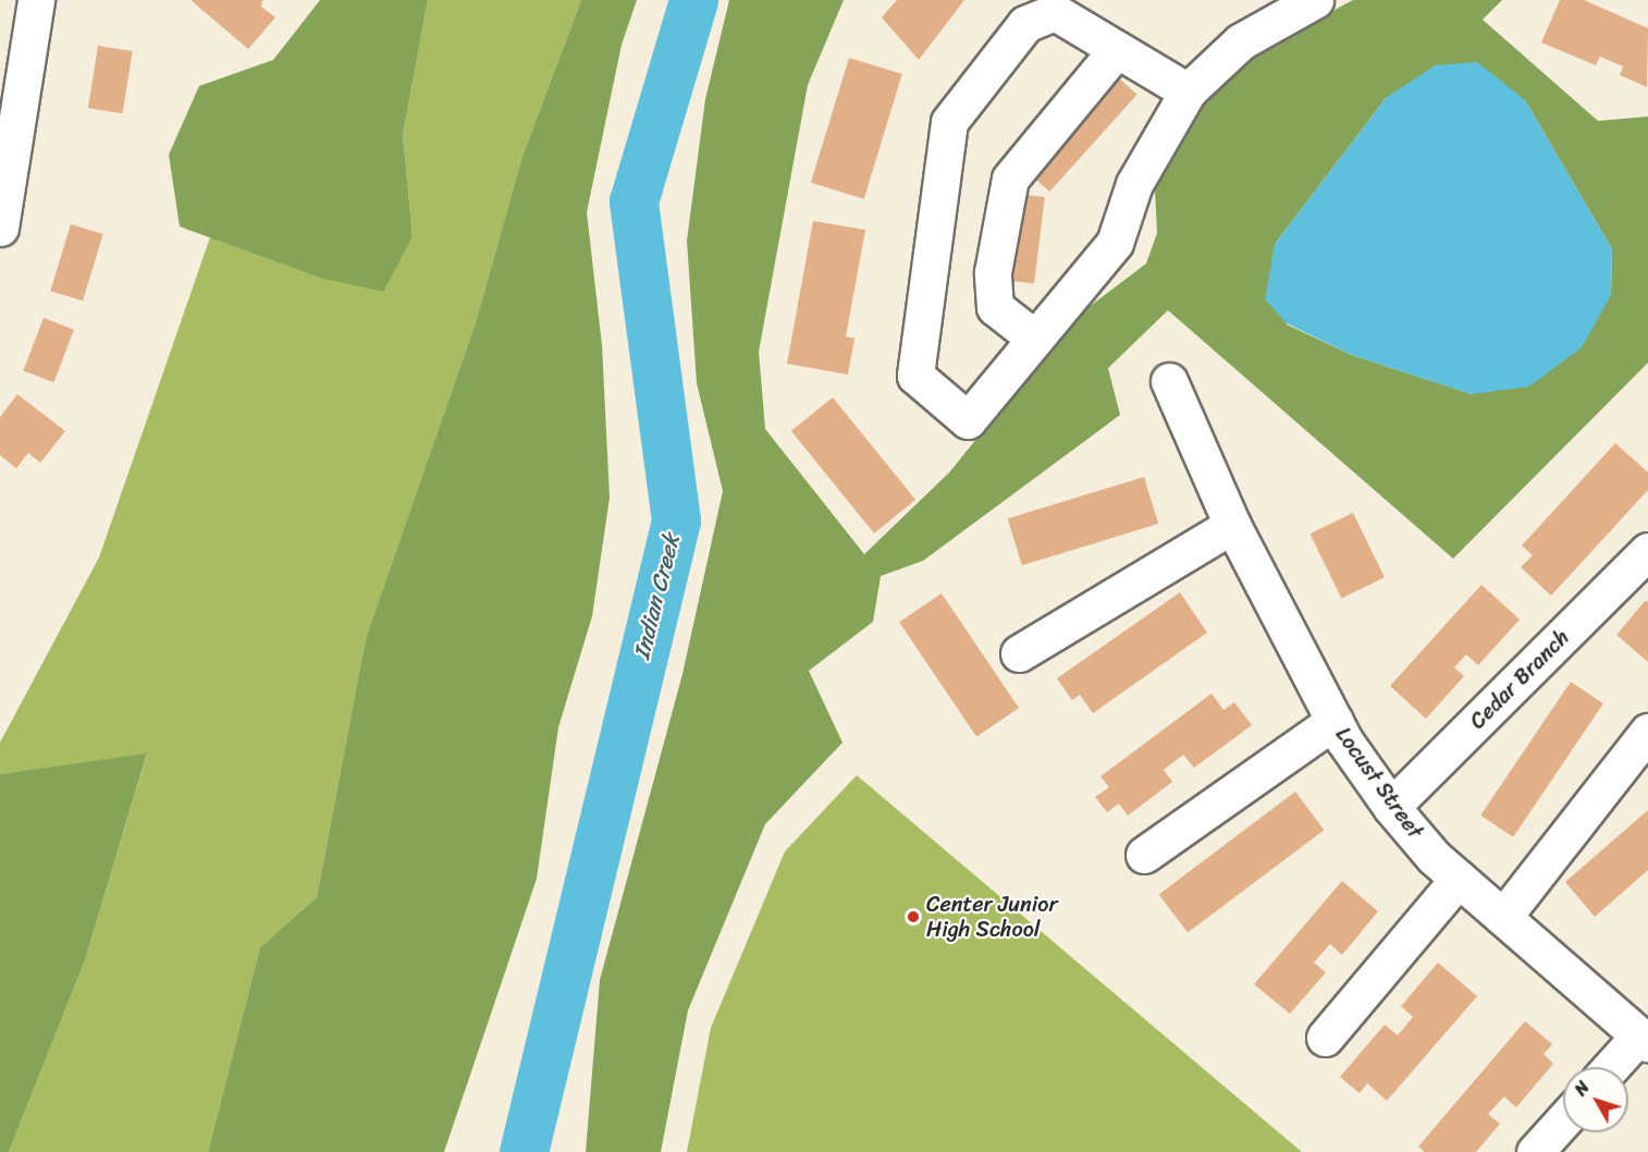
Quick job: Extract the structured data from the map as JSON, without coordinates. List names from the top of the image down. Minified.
{"streets":{"street":["Cedar Branch","Locust Street"]},"crossings":[["Cedar Branch","Locust Street"]],"water":["Indian Creek"],"places":["Center Junior High School"],"north":"top left"}
